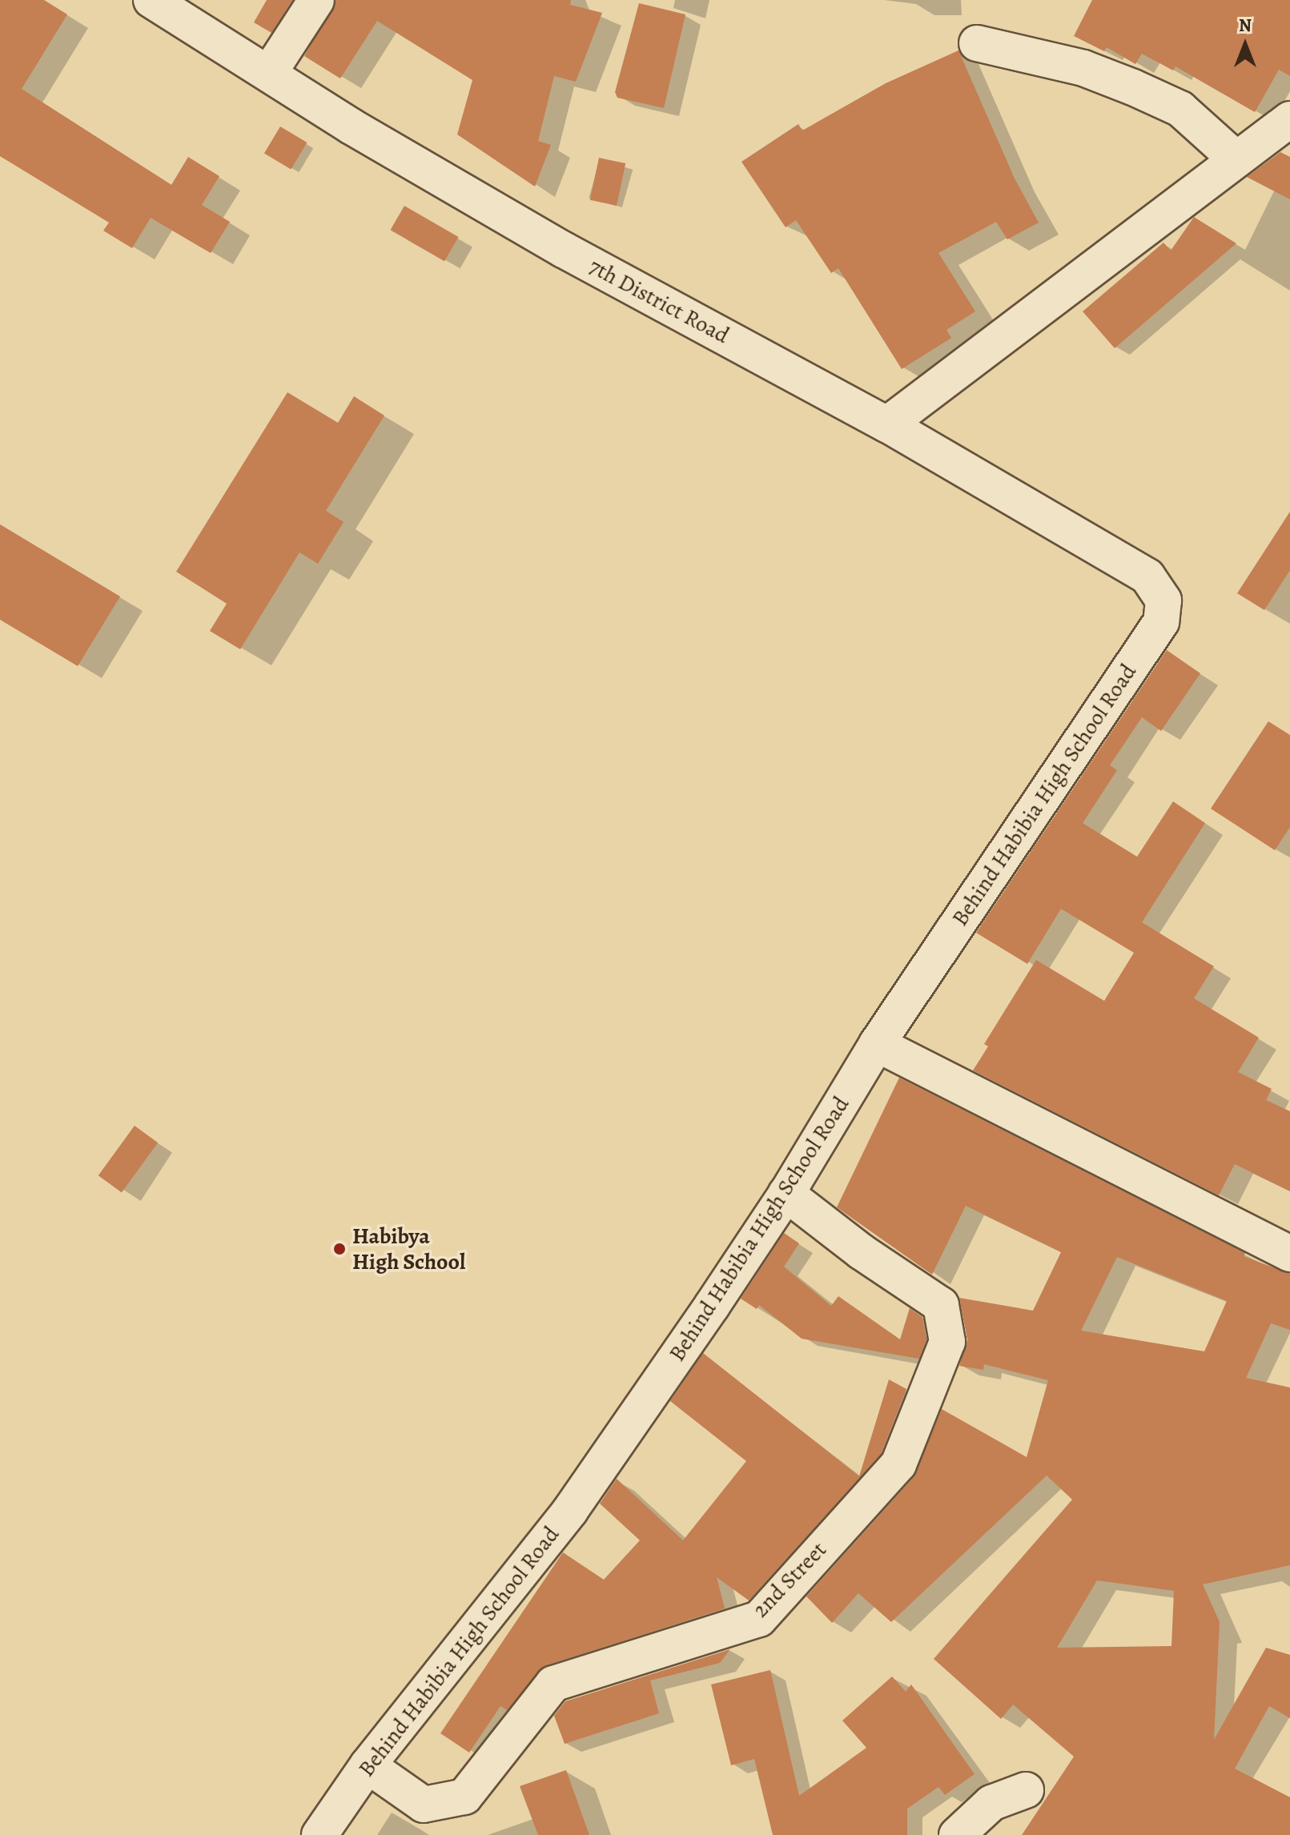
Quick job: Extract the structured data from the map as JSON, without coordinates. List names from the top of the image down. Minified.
{"streets":{"street":["7th District Road","Behind Habibia High School Road","2nd Street"]},"crossings":[["7th District Road","Behind Habibia High School Road"],["Behind Habibia High School Road","2nd Street"]],"places":["Habibya High School"],"north":"top"}
